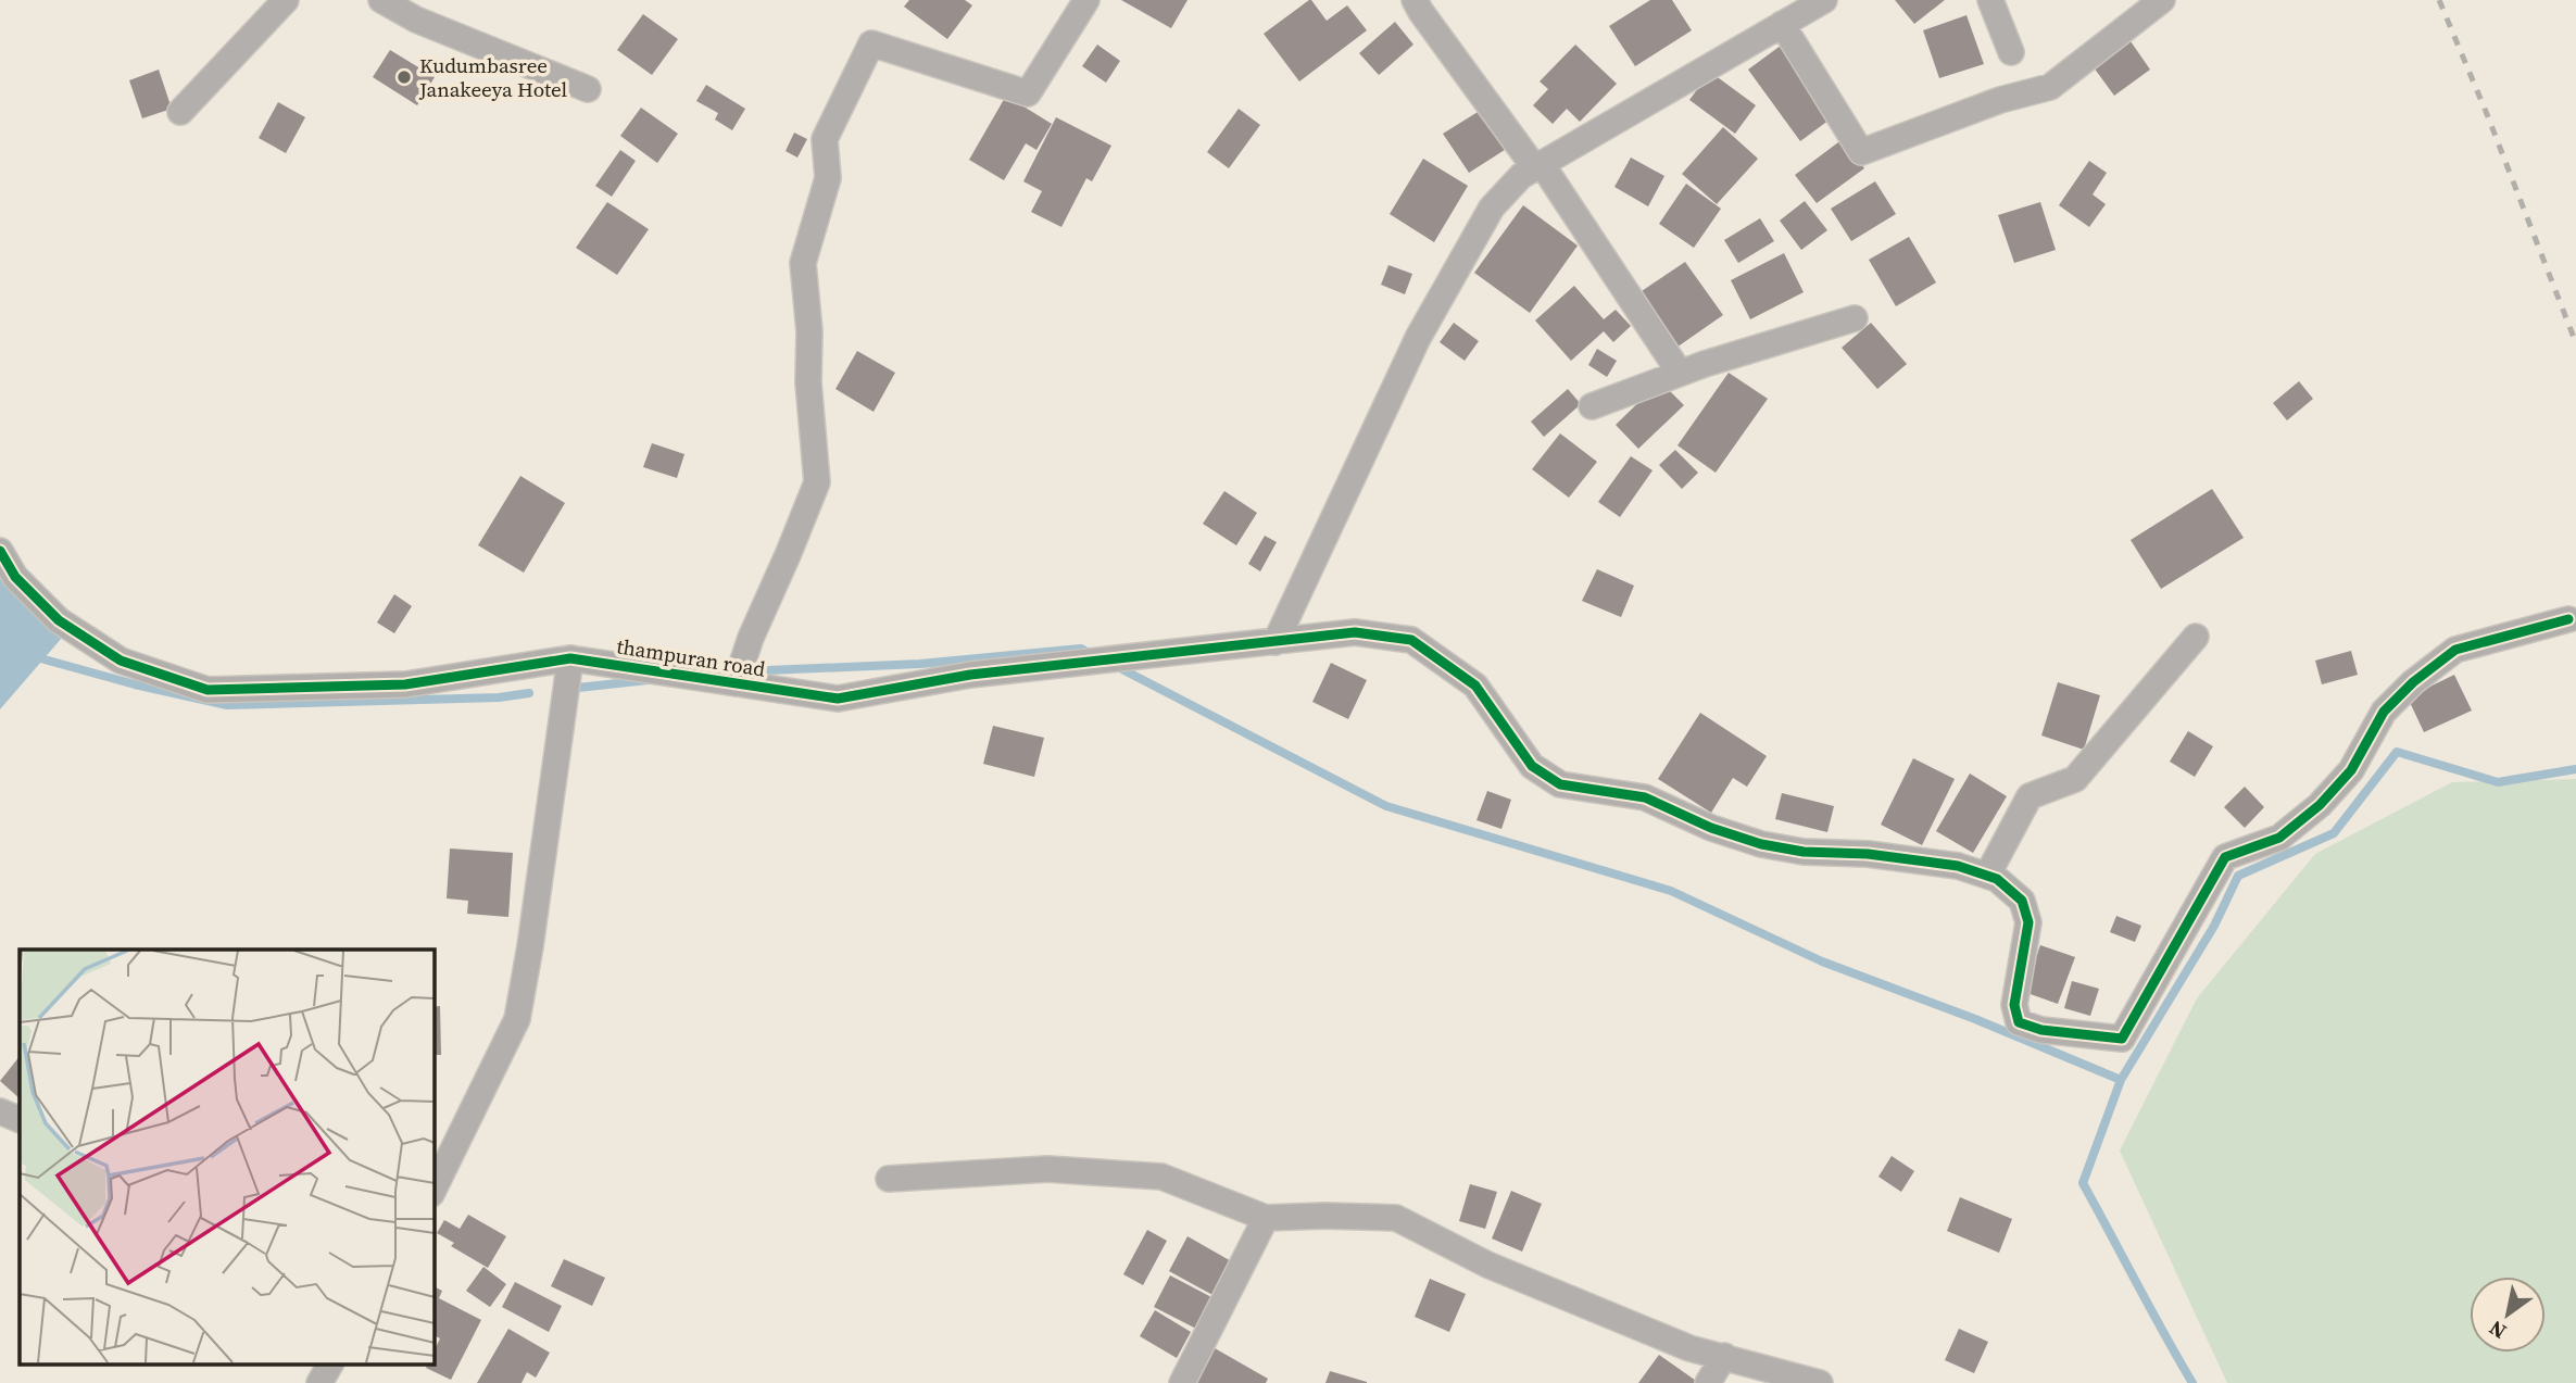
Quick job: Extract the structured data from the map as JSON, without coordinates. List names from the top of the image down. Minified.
{"streets":{"street":["thampuran road"]},"places":["Kudumbasree Janakeeya Hotel"],"north":"bottom left"}
